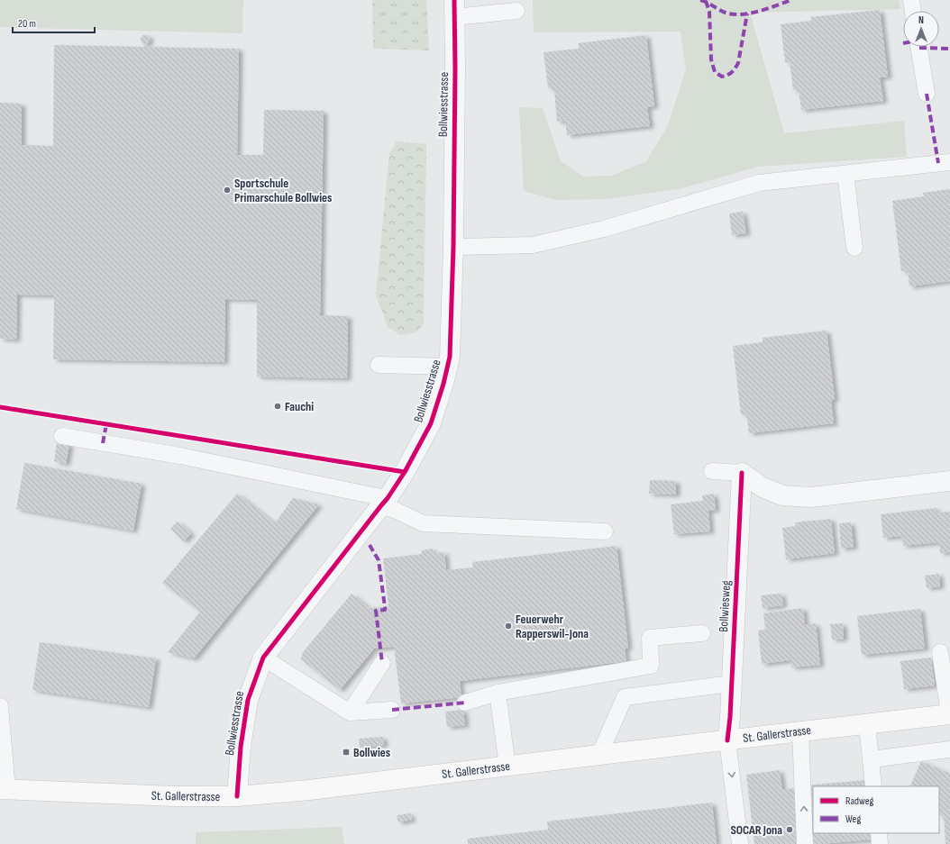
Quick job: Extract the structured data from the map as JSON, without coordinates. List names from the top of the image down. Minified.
{"streets":{"main road":["St. Gallerstrasse"],"street":["Bollwiesstrasse","Bollwiesweg"]},"crossings":[["Bollwiesstrasse","St. Gallerstrasse"],["Bollwiesweg","St. Gallerstrasse"]],"places":{"other":["Sportschule Primarschule Bollwies","Fauchi","Feuerwehr Rapperswil-Jona","SOCAR Jona"],"transit":["Bollwies"]},"legend":["Radweg","Weg"],"scale_bar":"20 m","north":"top"}
